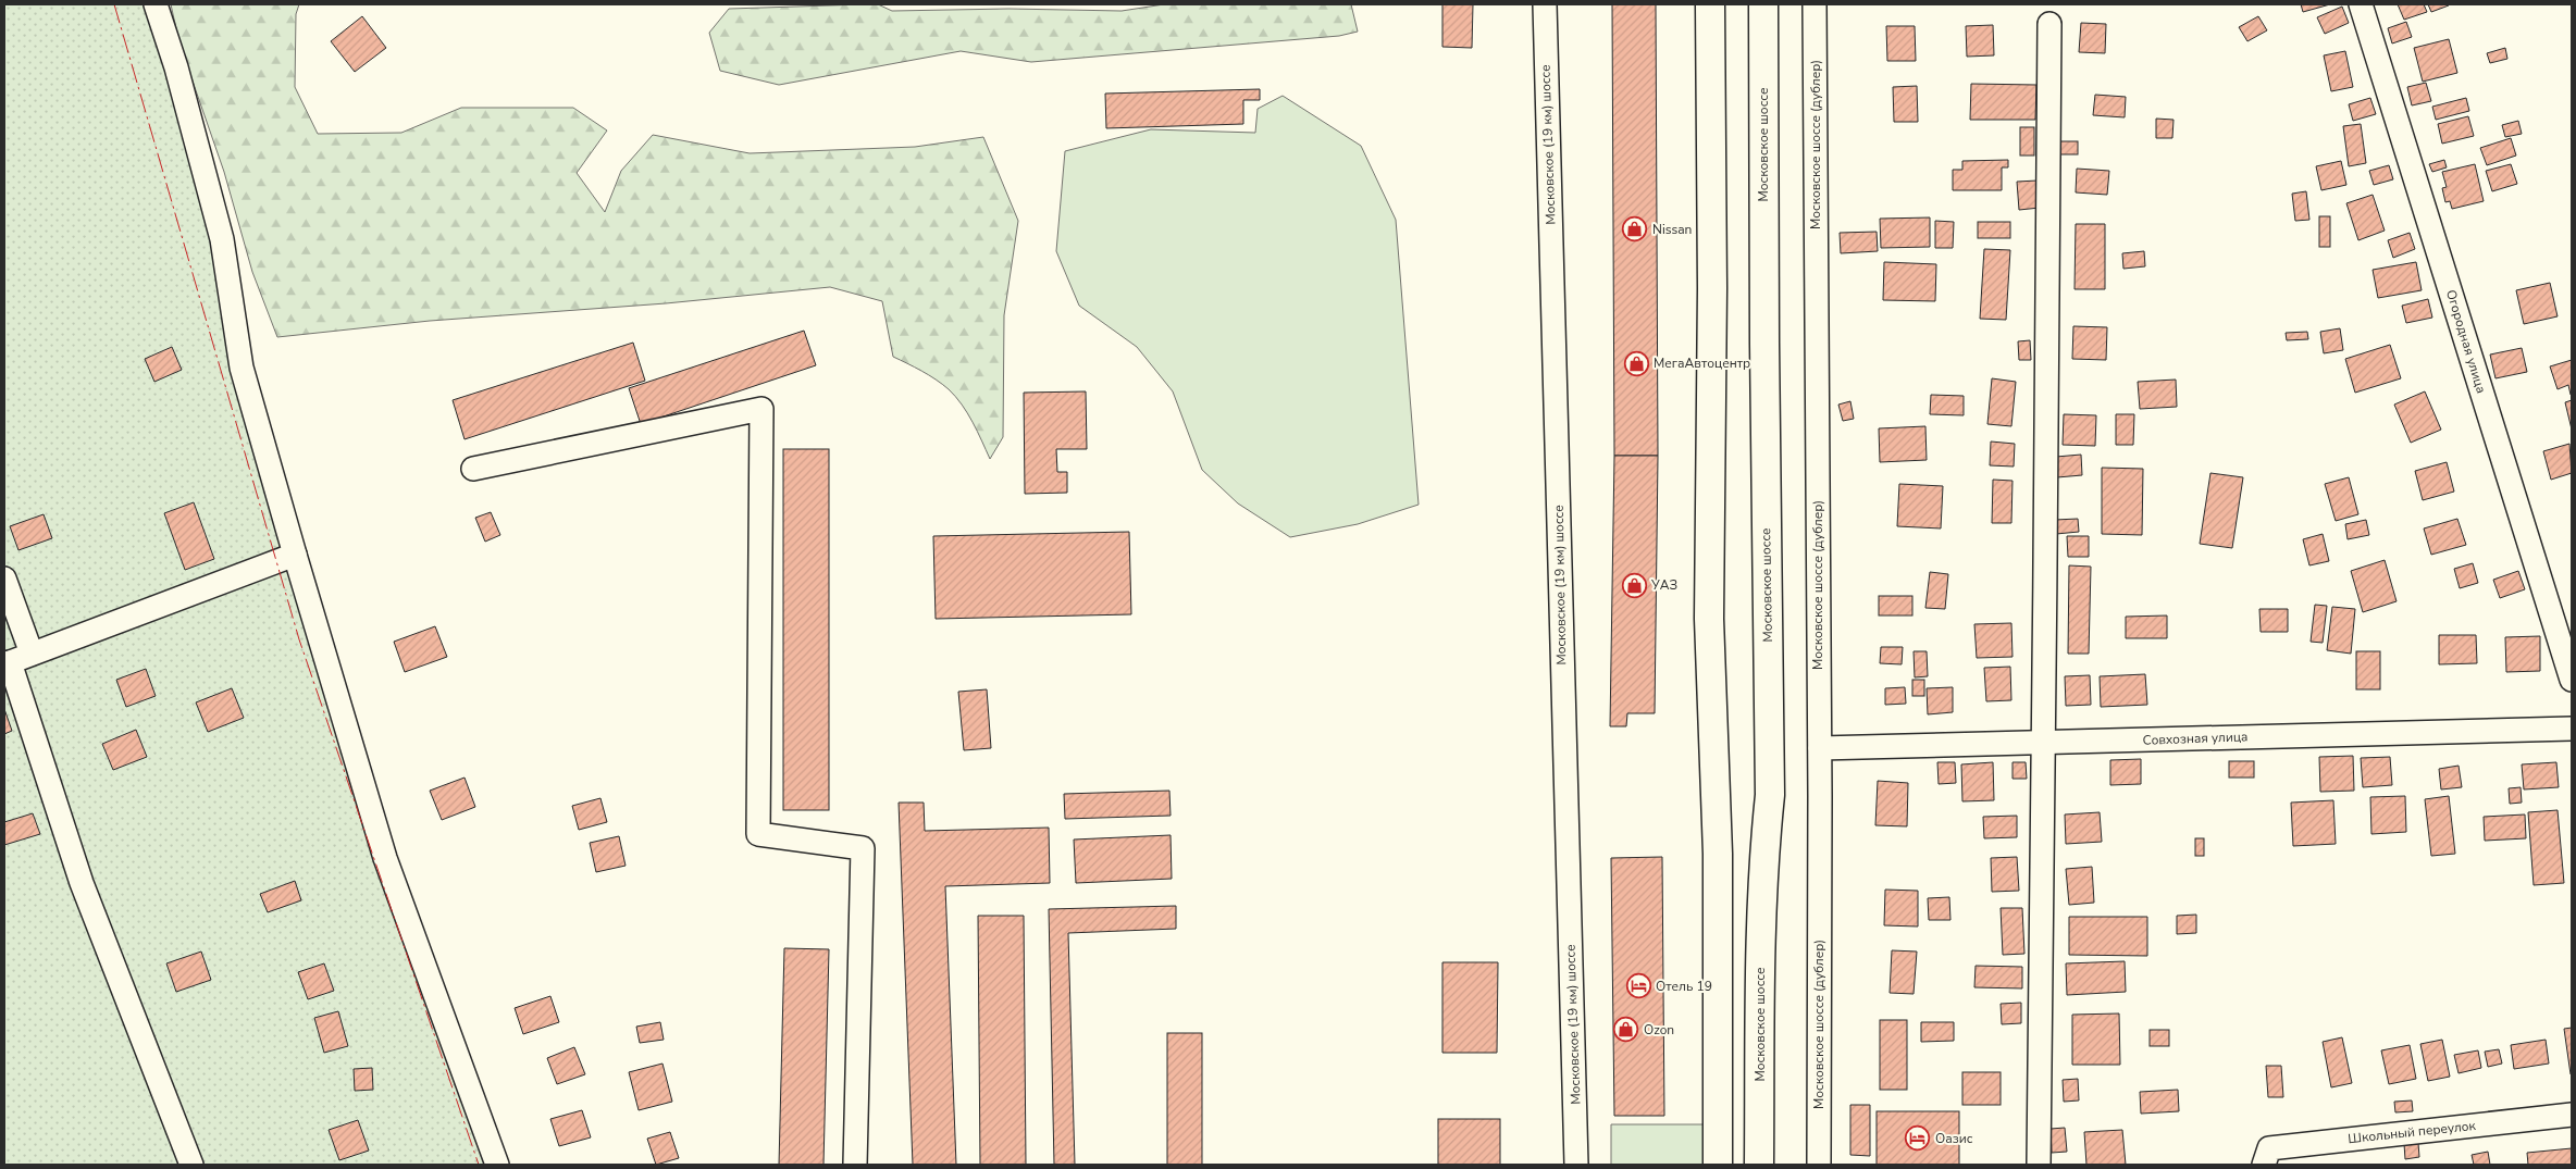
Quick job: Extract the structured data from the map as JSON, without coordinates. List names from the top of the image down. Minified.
{"streets":{"main road":["Московское шоссе"],"street":["Московское (19 км) шоссе","Московское шоссе (дублер)","Огородная улица","Совхозная улица","Школьный переулок"]},"crossings":[["Московское шоссе (дублер)","Совхозная улица"]],"places":{"shop":["Nissan","МегаАвтоцентр","УАЗ","Ozon"],"hotel":["Отель 19","Оазис"]}}
